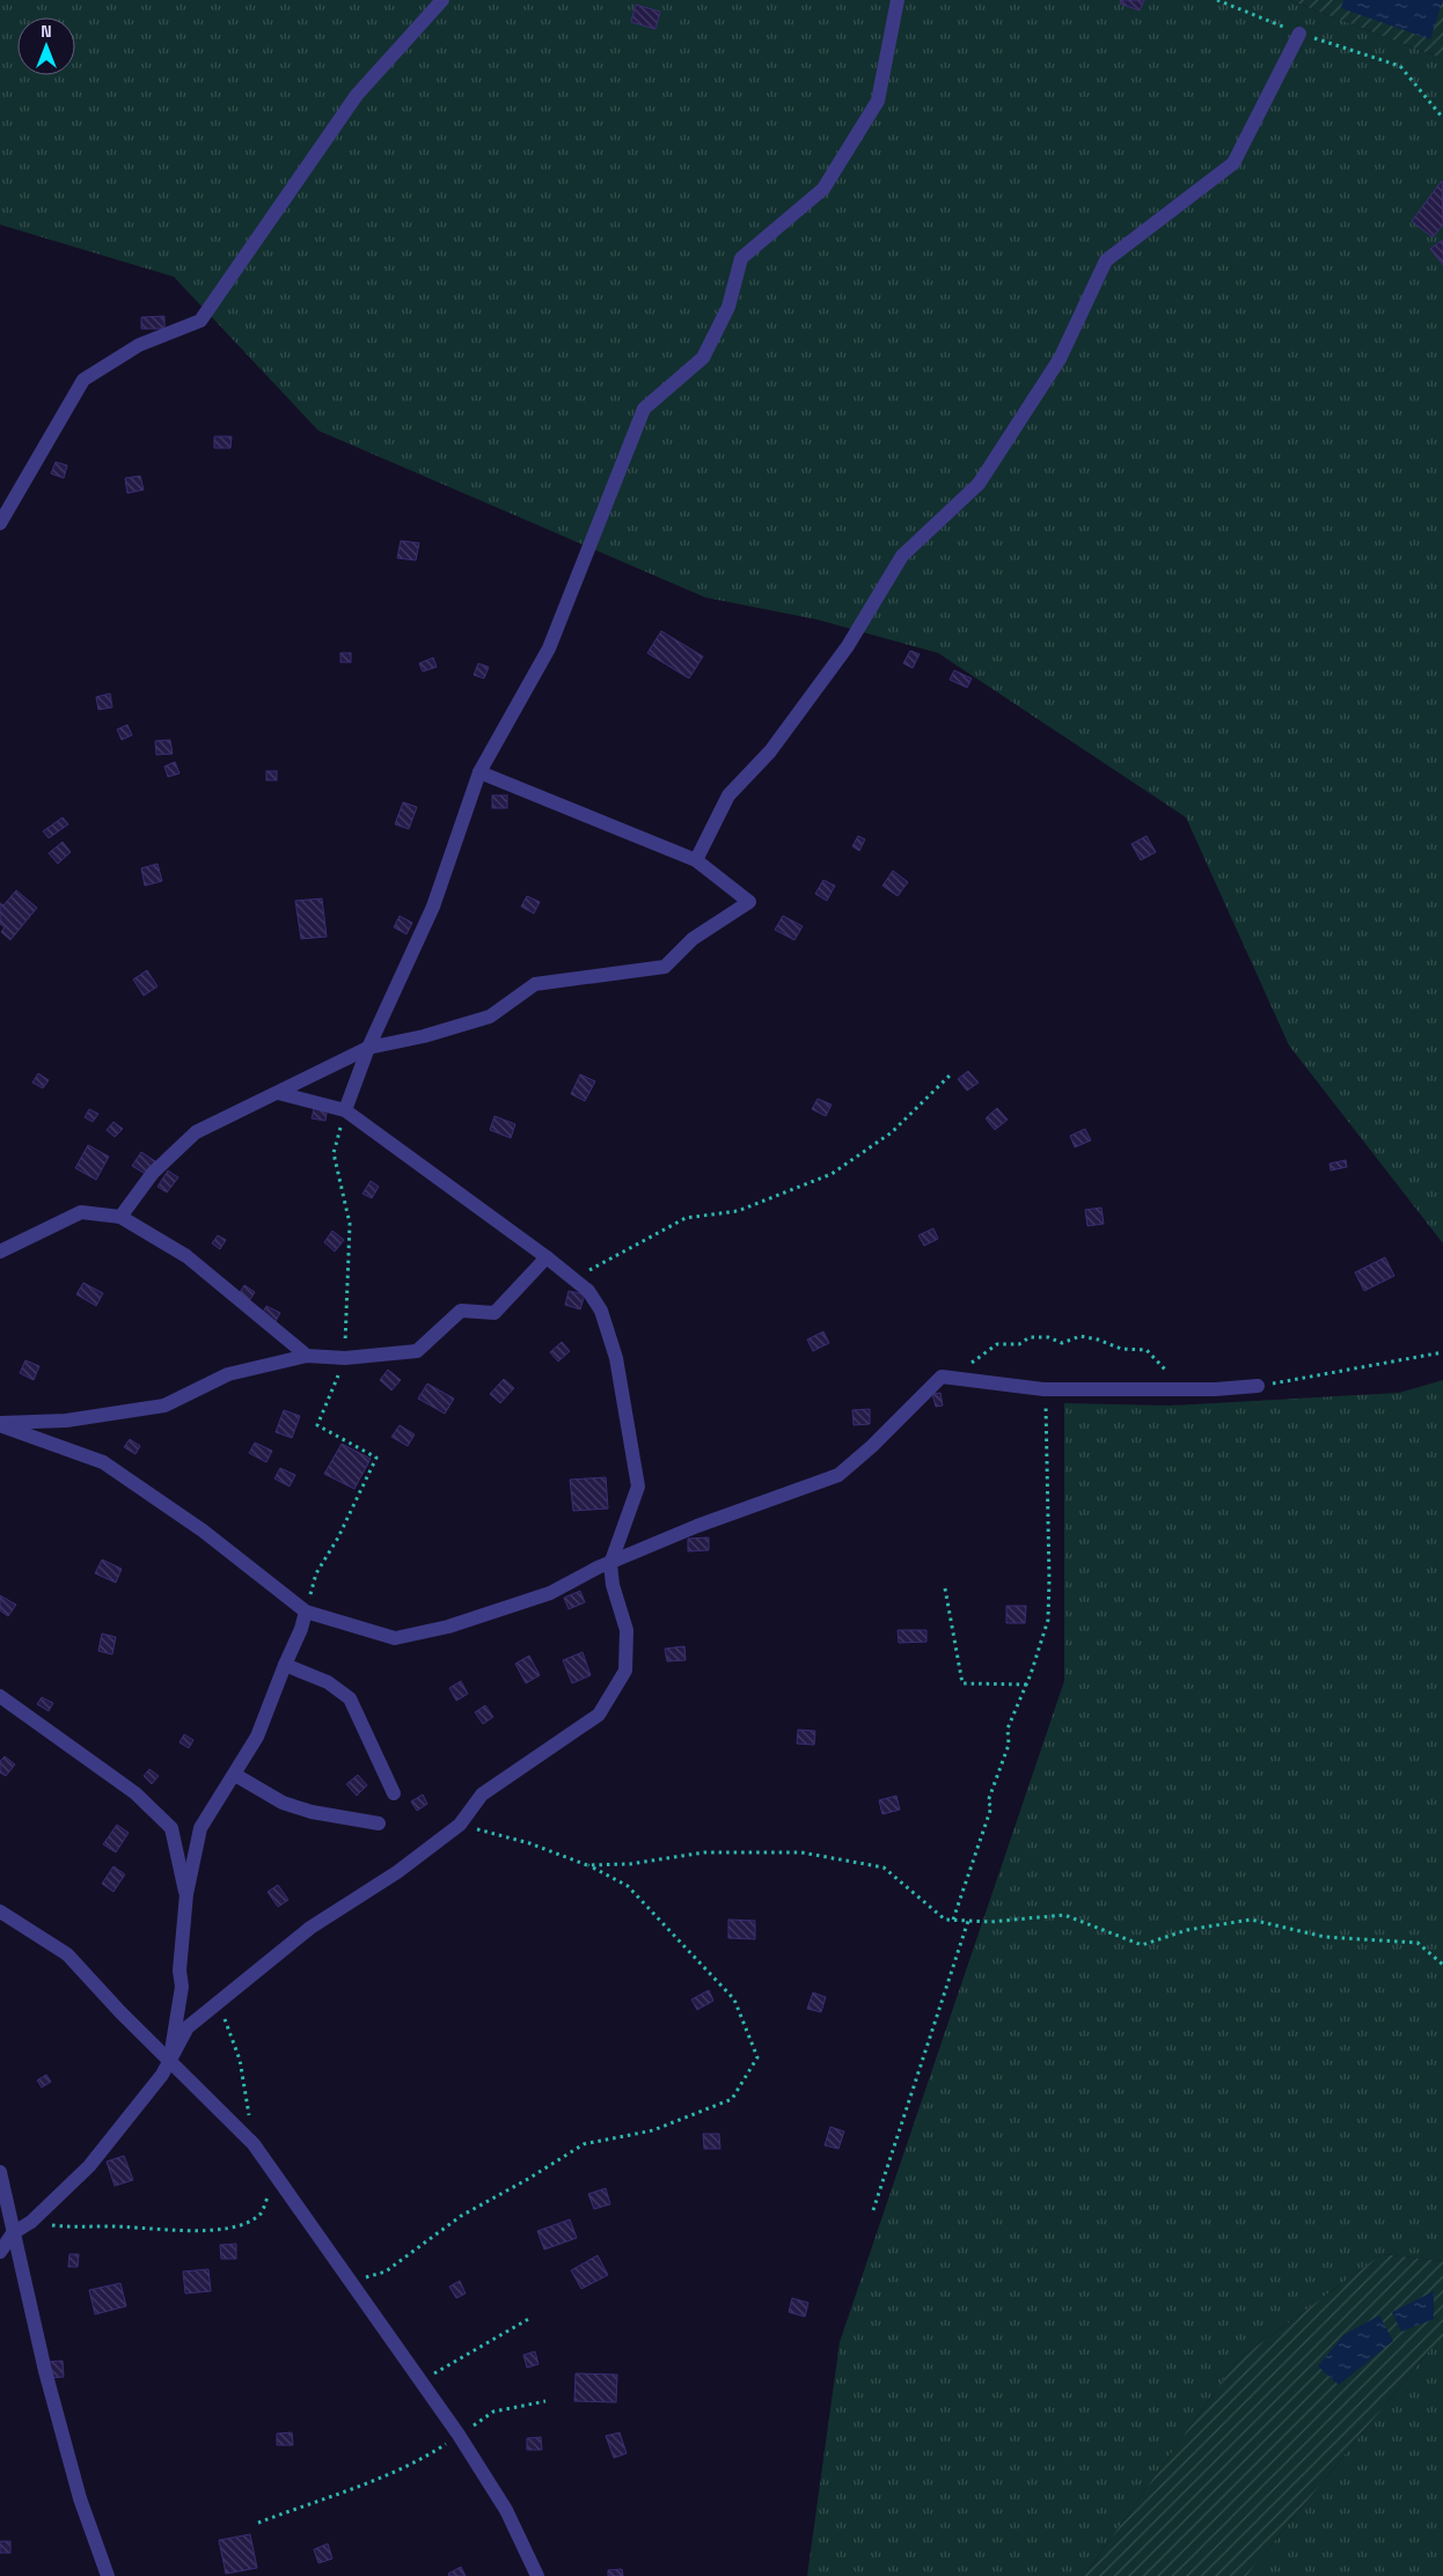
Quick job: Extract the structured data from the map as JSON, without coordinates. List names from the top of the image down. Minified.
{"north":"top"}
